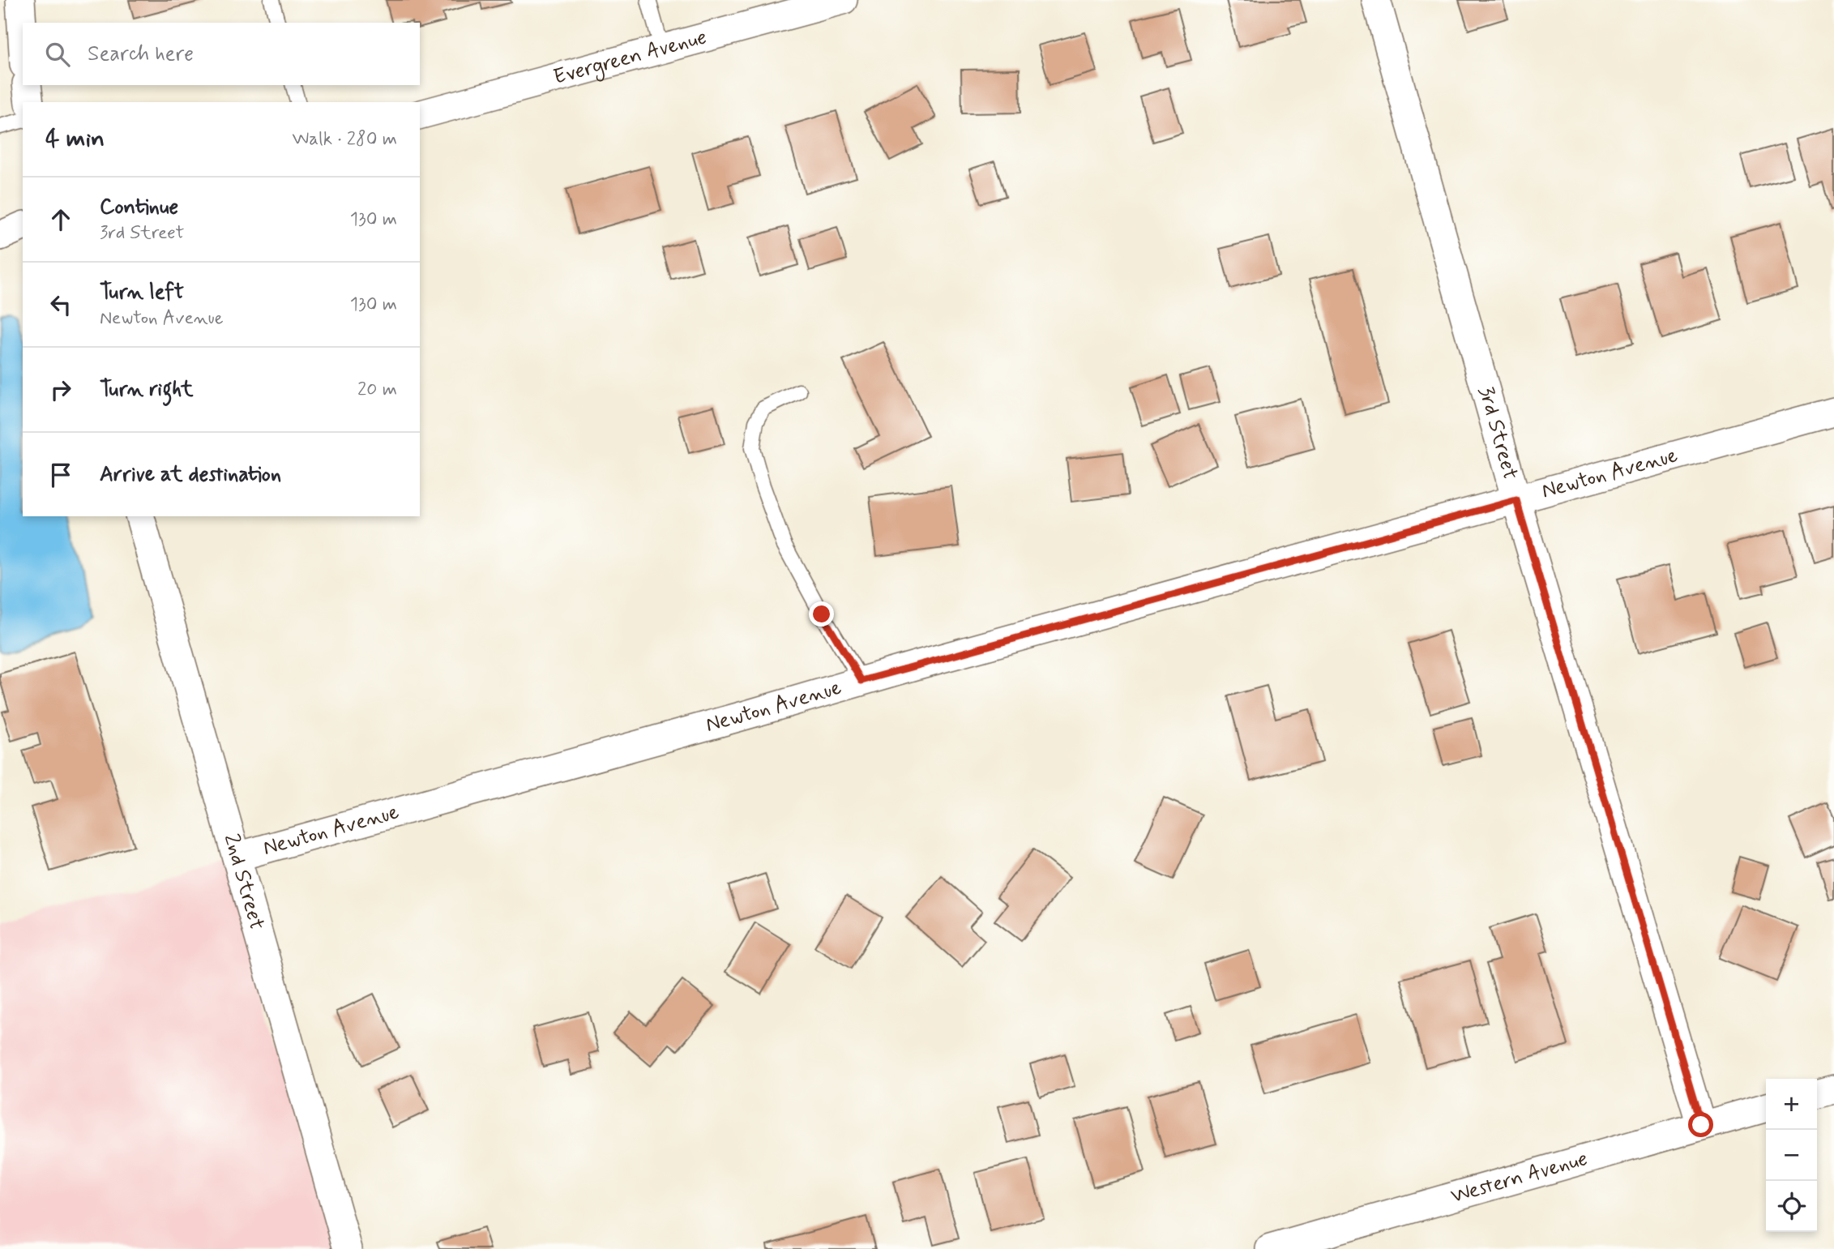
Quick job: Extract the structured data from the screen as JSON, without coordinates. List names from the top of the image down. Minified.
{"streets":{"street":["Evergreen Avenue","3rd Street","Newton Avenue","2nd Street","Western Avenue"]},"crossings":[["3rd Street","Newton Avenue"],["3rd Street","Western Avenue"],["Newton Avenue","2nd Street"]],"page":{"search":"Search here","heading":["4 min","Walk · 280 m"],"list":[["Continue","3rd Street","130 m"],["Turn left","Newton Avenue","130 m"],["Turn right","20 m"],"Arrive at destination"],"map_buttons":["+","−"]}}
